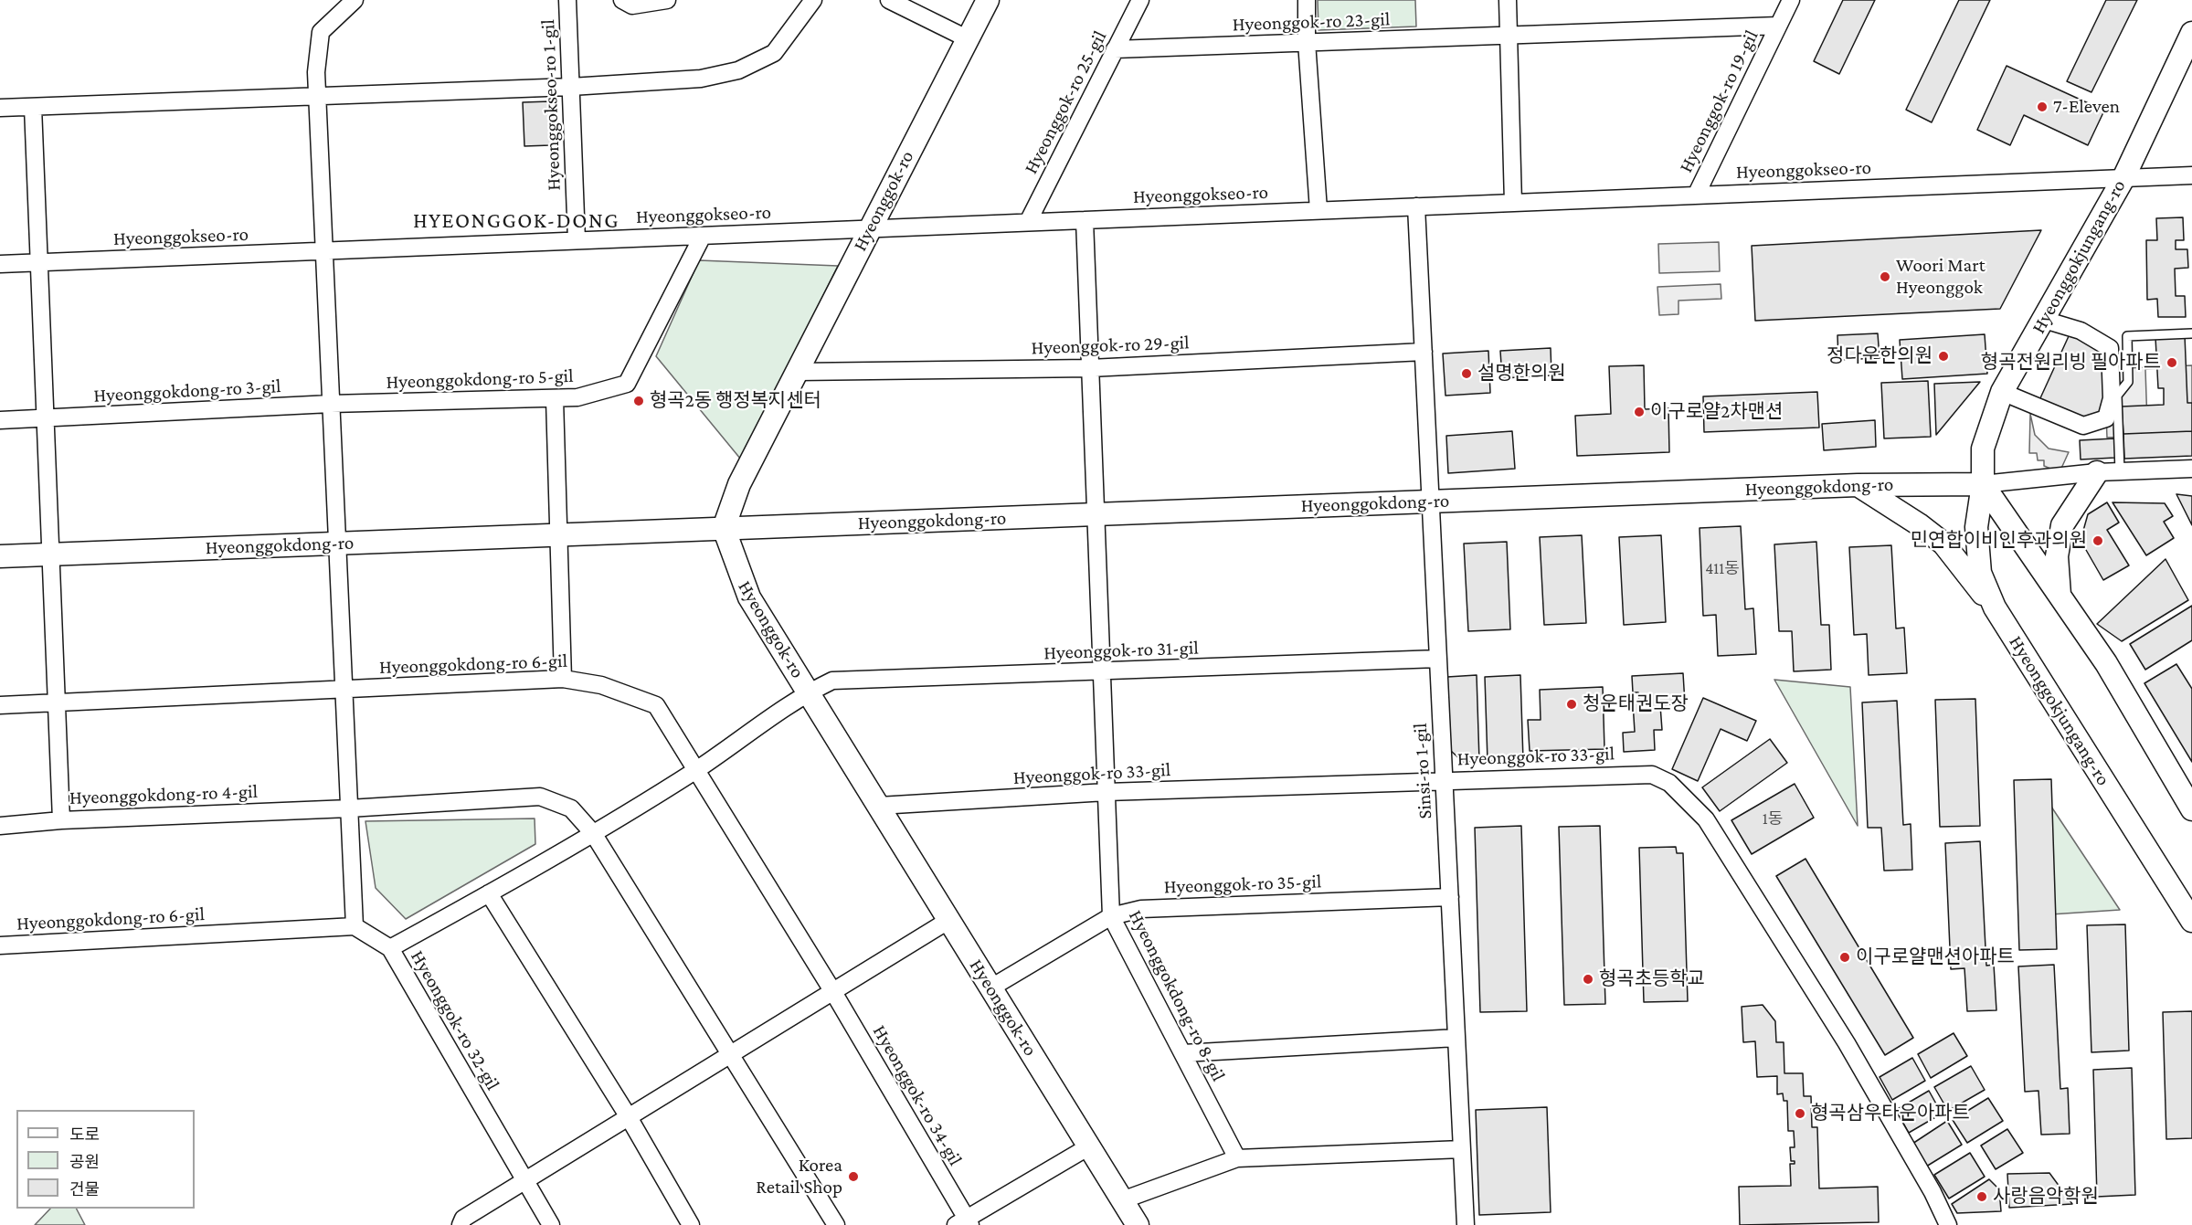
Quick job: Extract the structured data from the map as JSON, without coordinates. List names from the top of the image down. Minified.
{"streets":{"street":["Hyeonggok-ro 23-gil","Hyeonggok-ro 19-gil","Hyeonggok-ro 25-gil","Hyeonggokseo-ro 1-gil","Hyeonggokseo-ro","Hyeonggok-ro","Hyeonggokjungang-ro","Hyeonggok-ro 29-gil","Hyeonggokdong-ro 5-gil","Hyeonggokdong-ro 3-gil","Hyeonggokdong-ro","Hyeonggok-ro 31-gil","Hyeonggokdong-ro 6-gil","Hyeonggok-ro 33-gil","Sinsi-ro 1-gil","Hyeonggokdong-ro 4-gil","Hyeonggok-ro 35-gil","Hyeonggokdong-ro 8-gil","Hyeonggok-ro 32-gil","Hyeonggok-ro 34-gil"]},"crossings":[["Hyeonggok-ro 23-gil","Hyeonggok-ro 19-gil"],["Hyeonggok-ro 23-gil","Hyeonggok-ro 25-gil"],["Hyeonggok-ro 19-gil","Hyeonggokseo-ro"],["Hyeonggok-ro 25-gil","Hyeonggokseo-ro"],["Hyeonggokseo-ro 1-gil","Hyeonggokseo-ro"],["Hyeonggokseo-ro","Hyeonggok-ro"],["Hyeonggokseo-ro","Hyeonggokjungang-ro"],["Hyeonggokseo-ro","Hyeonggokdong-ro 5-gil"],["Hyeonggok-ro","Hyeonggok-ro 29-gil"],["Hyeonggok-ro","Hyeonggokdong-ro"],["Hyeonggok-ro","Hyeonggok-ro 31-gil"],["Hyeonggok-ro","Hyeonggok-ro 33-gil"],["Hyeonggok-ro","Hyeonggok-ro 35-gil"],["Hyeonggok-ro","Hyeonggok-ro 32-gil"],["Hyeonggokjungang-ro","Hyeonggokdong-ro"],["Hyeonggokdong-ro 5-gil","Hyeonggokdong-ro 3-gil"],["Hyeonggokdong-ro","Sinsi-ro 1-gil"],["Hyeonggokdong-ro","Hyeonggokdong-ro 4-gil"],["Hyeonggokdong-ro","Hyeonggokdong-ro 8-gil"],["Hyeonggok-ro 31-gil","Sinsi-ro 1-gil"],["Hyeonggok-ro 31-gil","Hyeonggokdong-ro 8-gil"],["Hyeonggok-ro 31-gil","Hyeonggok-ro 32-gil"],["Hyeonggokdong-ro 6-gil","Hyeonggok-ro 32-gil"],["Hyeonggok-ro 33-gil","Sinsi-ro 1-gil"],["Hyeonggok-ro 33-gil","Hyeonggokdong-ro 8-gil"],["Sinsi-ro 1-gil","Hyeonggok-ro 35-gil"],["Hyeonggok-ro 35-gil","Hyeonggokdong-ro 8-gil"]],"districts":["HYEONGGOK-DONG"],"places":["7-Eleven","Woori Mart Hyeonggok","정다운한의원","형곡전원리빙 필아파트","설명한의원","형곡2동 행정복지센터","이구로얄2차맨션","민연합이비인후과의원","청운태권도장","이구로얄맨션아파트","형곡초등학교","형곡삼우타운아파트","Korea Retail Shop","사랑음악학원"],"house_numbers":["411동","1동"],"legend":["도로","공원","건물"]}
